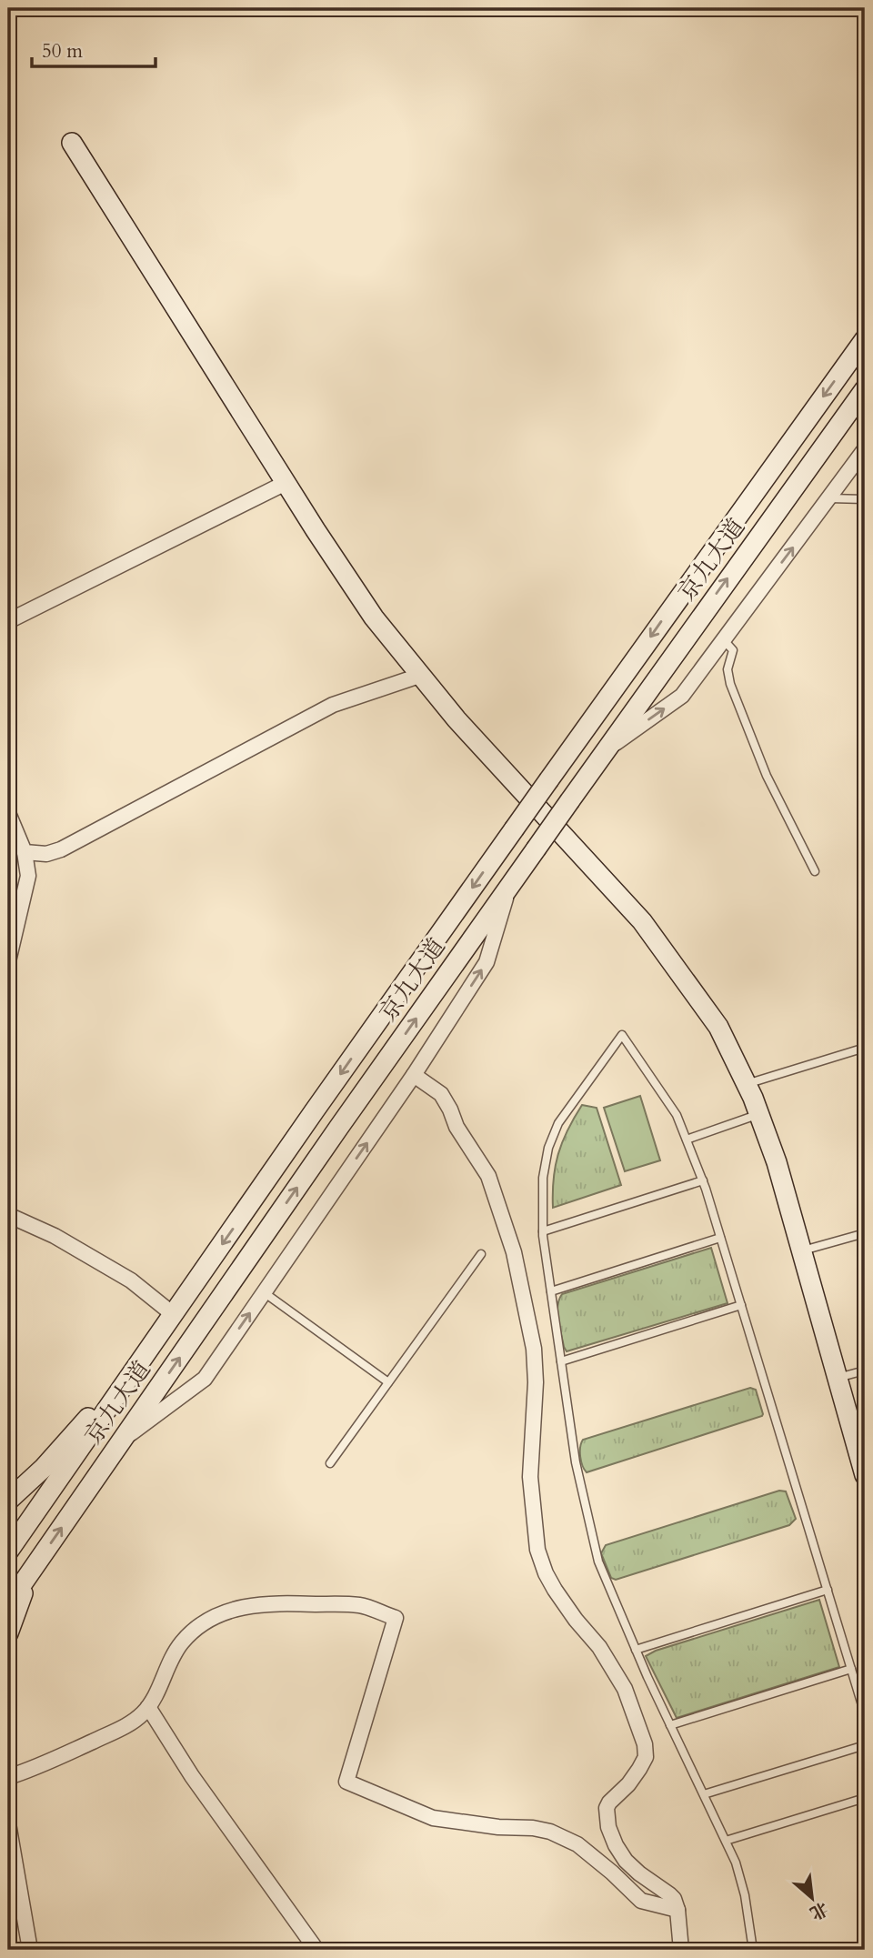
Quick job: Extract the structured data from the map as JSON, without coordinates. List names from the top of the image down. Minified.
{"streets":{"street":["京九大道"]},"scale_bar":"50 m","north":"bottom right"}
